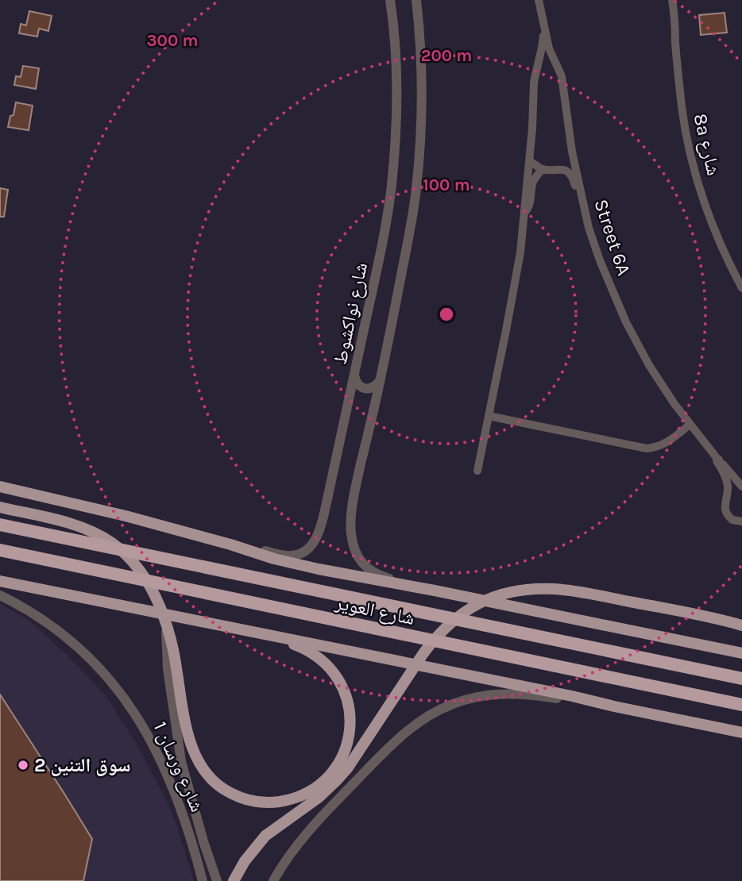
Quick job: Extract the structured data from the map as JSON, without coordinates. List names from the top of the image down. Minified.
{"streets":{"highway":["شارع العوير"],"street":["8a شارع","Street 6A","شارع نواكشوط","شارع ورسان 1"]},"places":["سوق التنين 2"],"rings":["300 m","200 m","100 m"]}
